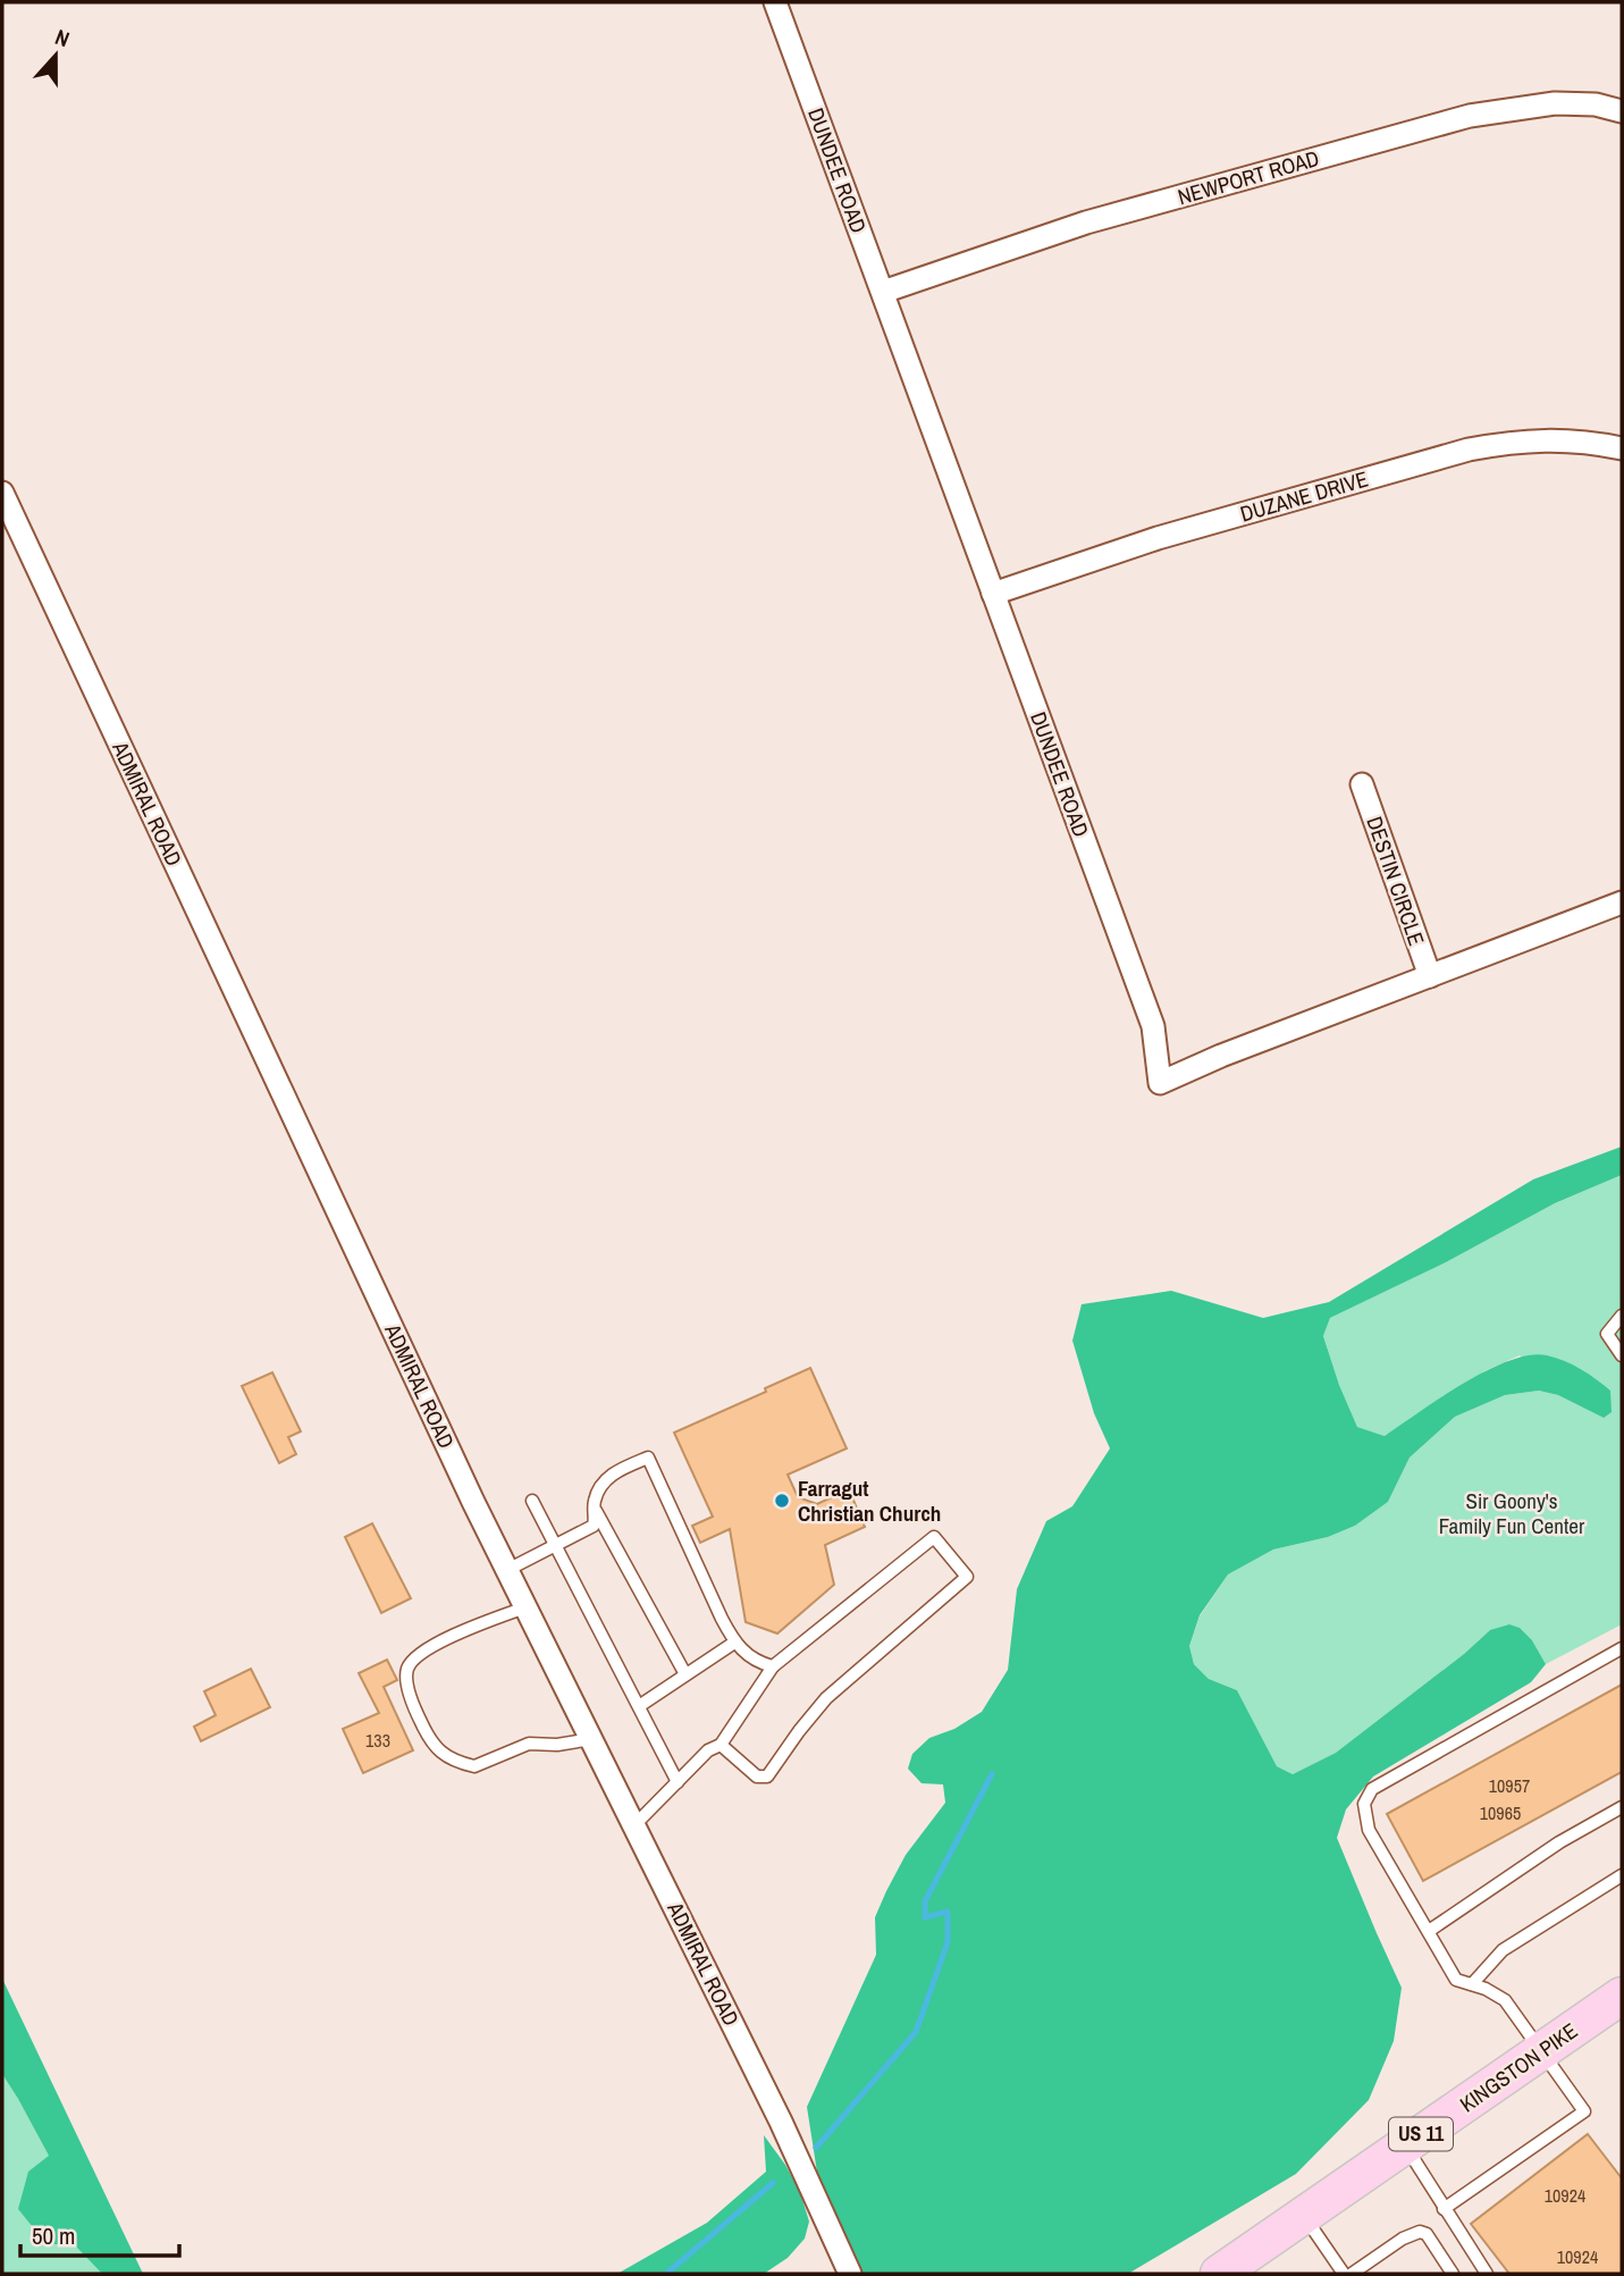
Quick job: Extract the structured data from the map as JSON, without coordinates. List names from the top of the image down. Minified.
{"streets":{"main road":["KINGSTON PIKE","US 11"],"street":["DUNDEE ROAD","NEWPORT ROAD","DUZANE DRIVE","ADMIRAL ROAD","DESTIN CIRCLE"]},"crossings":[["DUNDEE ROAD","NEWPORT ROAD"],["DUNDEE ROAD","DUZANE DRIVE"],["DUNDEE ROAD","DESTIN CIRCLE"]],"parks":["Sir Goony's Family Fun Center"],"places":["Farragut Christian Church"],"house_numbers":["133","10957","10965","10924","10924"],"scale_bar":"50 m","north":"top"}
